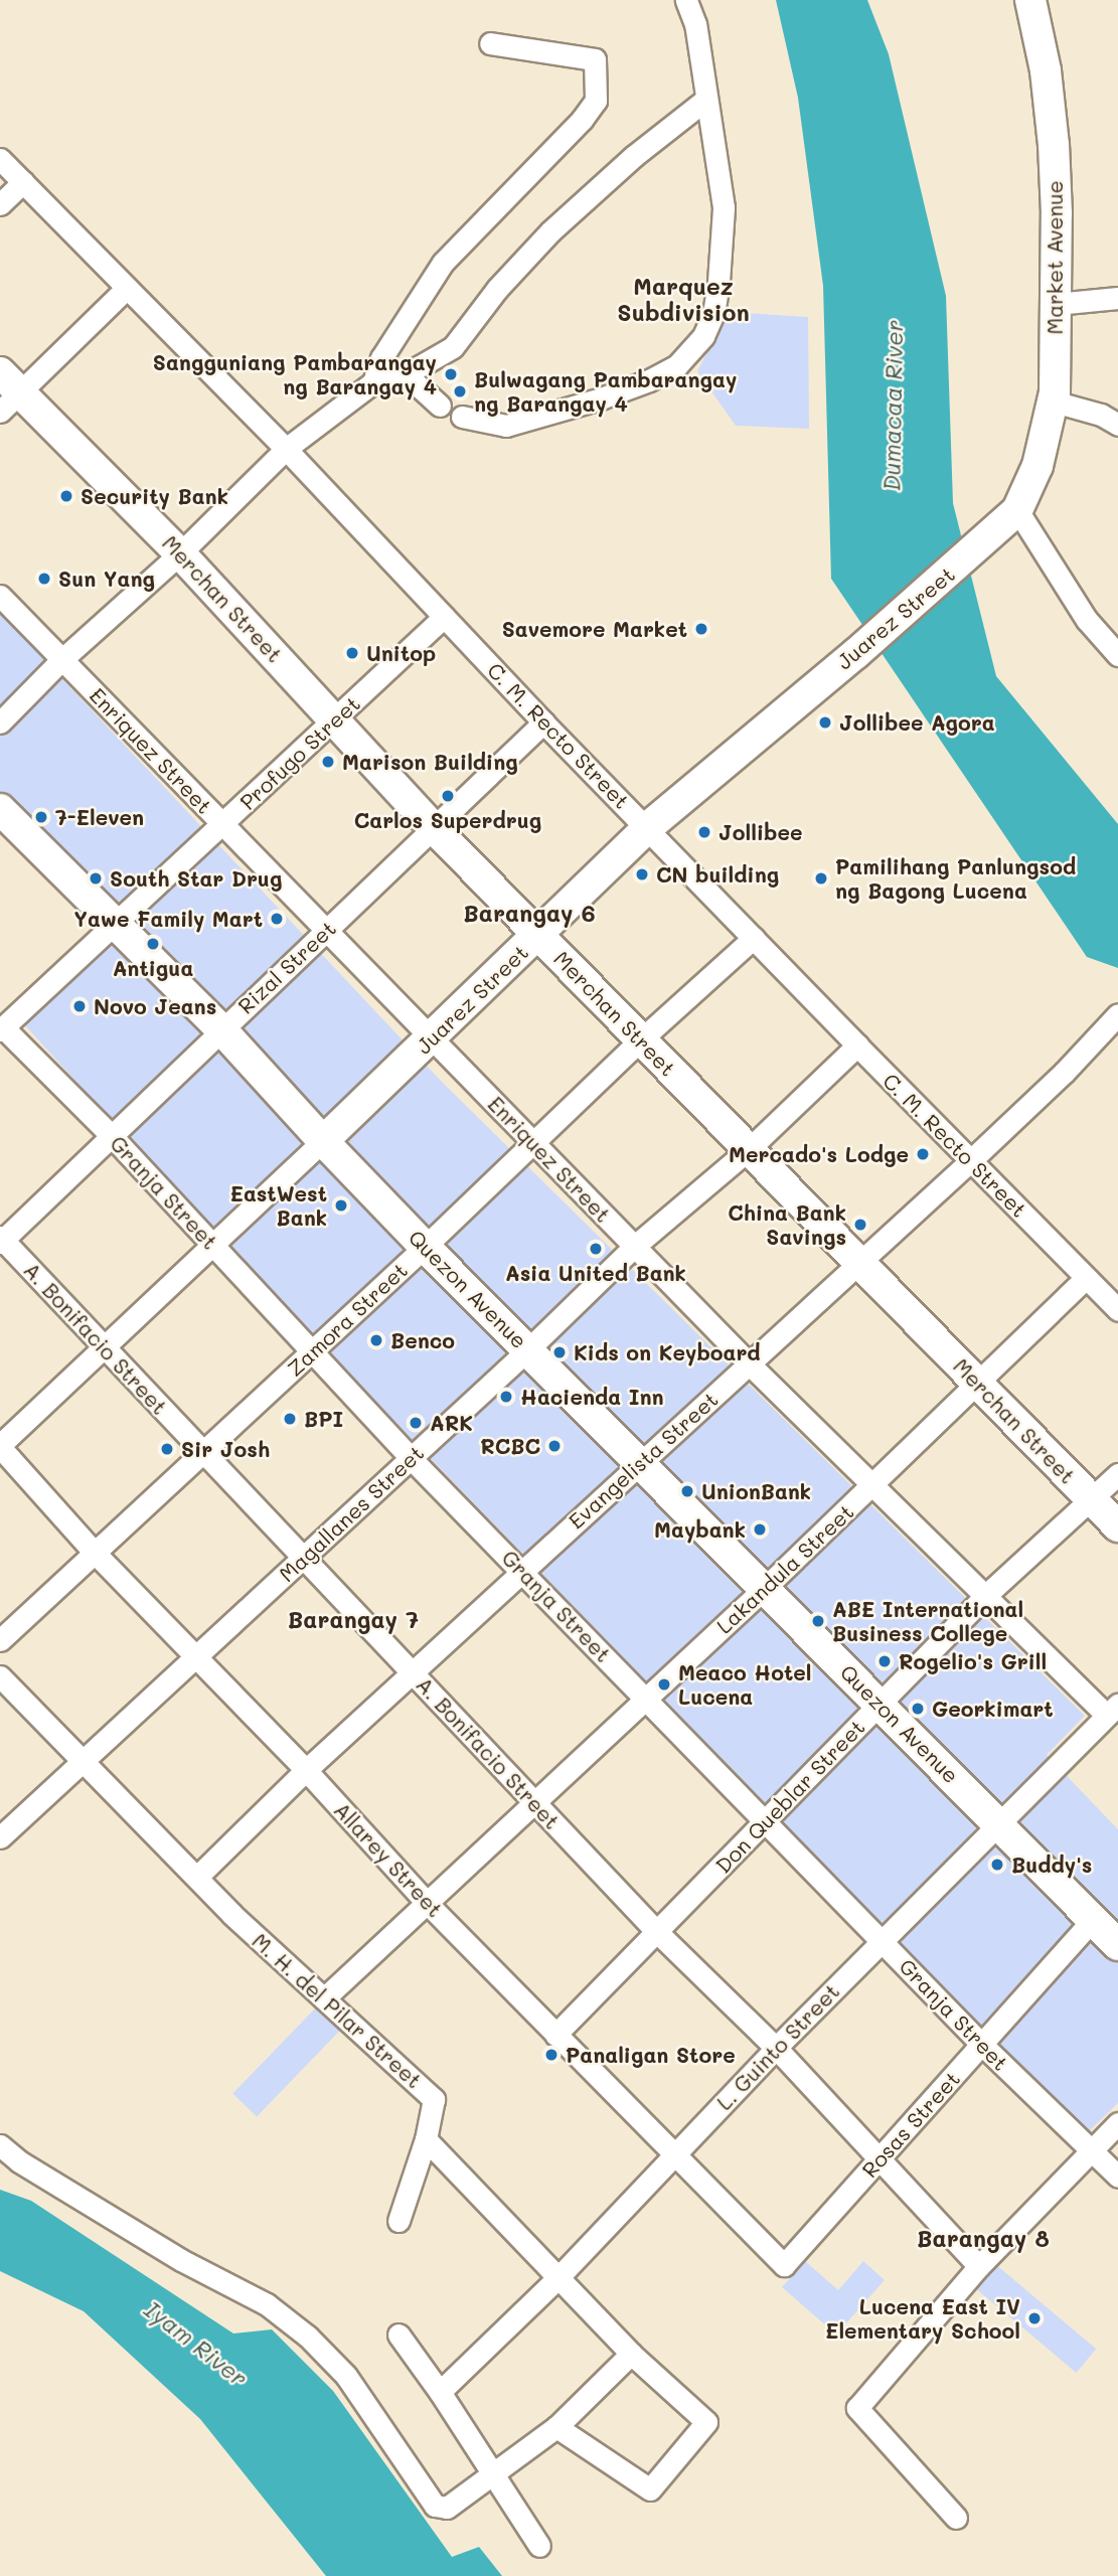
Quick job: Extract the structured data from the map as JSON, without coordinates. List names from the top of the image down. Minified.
{"streets":{"main road":["Market Avenue","Merchan Street","Juarez Street","Quezon Avenue"],"street":["C. M. Recto Street","Enriquez Street","Profugo Street","Rizal Street","Granja Street","Zamora Street","A. Bonifacio Street","Evangelista Street","Magallanes Street","Lakandula Street","Don Queblar Street","Allarey Street","M. H. del Pilar Street","L. Guinto Street","Rosas Street"]},"crossings":[["Market Avenue","Juarez Street"],["Merchan Street","Juarez Street"],["Merchan Street","Profugo Street"],["Merchan Street","Rizal Street"],["Merchan Street","Zamora Street"],["Merchan Street","Evangelista Street"],["Merchan Street","Magallanes Street"],["Merchan Street","Lakandula Street"],["Merchan Street","Don Queblar Street"],["Juarez Street","C. M. Recto Street"],["Juarez Street","Enriquez Street"],["Juarez Street","Granja Street"],["Juarez Street","Quezon Avenue"],["Juarez Street","A. Bonifacio Street"],["Juarez Street","Allarey Street"],["C. M. Recto Street","Profugo Street"],["C. M. Recto Street","Rizal Street"],["C. M. Recto Street","Zamora Street"],["C. M. Recto Street","Evangelista Street"],["C. M. Recto Street","Magallanes Street"],["C. M. Recto Street","Lakandula Street"],["Enriquez Street","Profugo Street"],["Enriquez Street","Rizal Street"],["Enriquez Street","Zamora Street"],["Enriquez Street","Evangelista Street"],["Enriquez Street","Magallanes Street"],["Enriquez Street","Lakandula Street"],["Enriquez Street","Don Queblar Street"],["Enriquez Street","L. Guinto Street"],["Profugo Street","Granja Street"],["Profugo Street","Quezon Avenue"],["Rizal Street","Granja Street"],["Rizal Street","Quezon Avenue"],["Rizal Street","A. Bonifacio Street"],["Granja Street","Zamora Street"],["Granja Street","Evangelista Street"],["Granja Street","Magallanes Street"],["Granja Street","Lakandula Street"],["Granja Street","Don Queblar Street"],["Granja Street","L. Guinto Street"],["Granja Street","Rosas Street"],["Quezon Avenue","Zamora Street"],["Quezon Avenue","Evangelista Street"],["Quezon Avenue","Magallanes Street"],["Quezon Avenue","Lakandula Street"],["Quezon Avenue","Don Queblar Street"],["Quezon Avenue","L. Guinto Street"],["Quezon Avenue","Rosas Street"],["Zamora Street","A. Bonifacio Street"],["Zamora Street","Allarey Street"],["A. Bonifacio Street","Evangelista Street"],["A. Bonifacio Street","Magallanes Street"],["A. Bonifacio Street","Lakandula Street"],["A. Bonifacio Street","Don Queblar Street"],["A. Bonifacio Street","L. Guinto Street"],["A. Bonifacio Street","Rosas Street"],["Evangelista Street","Allarey Street"],["Evangelista Street","M. H. del Pilar Street"],["Magallanes Street","Allarey Street"],["Magallanes Street","M. H. del Pilar Street"],["Lakandula Street","Allarey Street"],["Lakandula Street","M. H. del Pilar Street"],["Don Queblar Street","Allarey Street"],["Allarey Street","L. Guinto Street"],["Allarey Street","Rosas Street"]],"districts":["Marquez Subdivision","Barangay 6","Barangay 7","Barangay 8"],"water":["Dumacaa River","Iyam River"],"places":["Sangguniang Pambarangay ng Barangay 4","Bulwagang Pambarangay ng Barangay 4","Security Bank","Sun Yang","Savemore Market","Unitop","Jollibee Agora","Marison Building","Carlos Superdrug","7-Eleven","Jollibee","CN building","South Star Drug","Pamilihang Panlungsod ng Bagong Lucena","Yawe Family Mart","Antigua","Novo Jeans","Mercado's Lodge","EastWest Bank","China Bank Savings","Asia United Bank","Benco","Kids on Keyboard","Hacienda Inn","BPI","ARK","RCBC","Sir Josh","UnionBank","Maybank","ABE International Business College","Rogelio's Grill","Meaco Hotel Lucena","Georkimart","Buddy's","Panaligan Store","Lucena East IV Elementary School"]}
